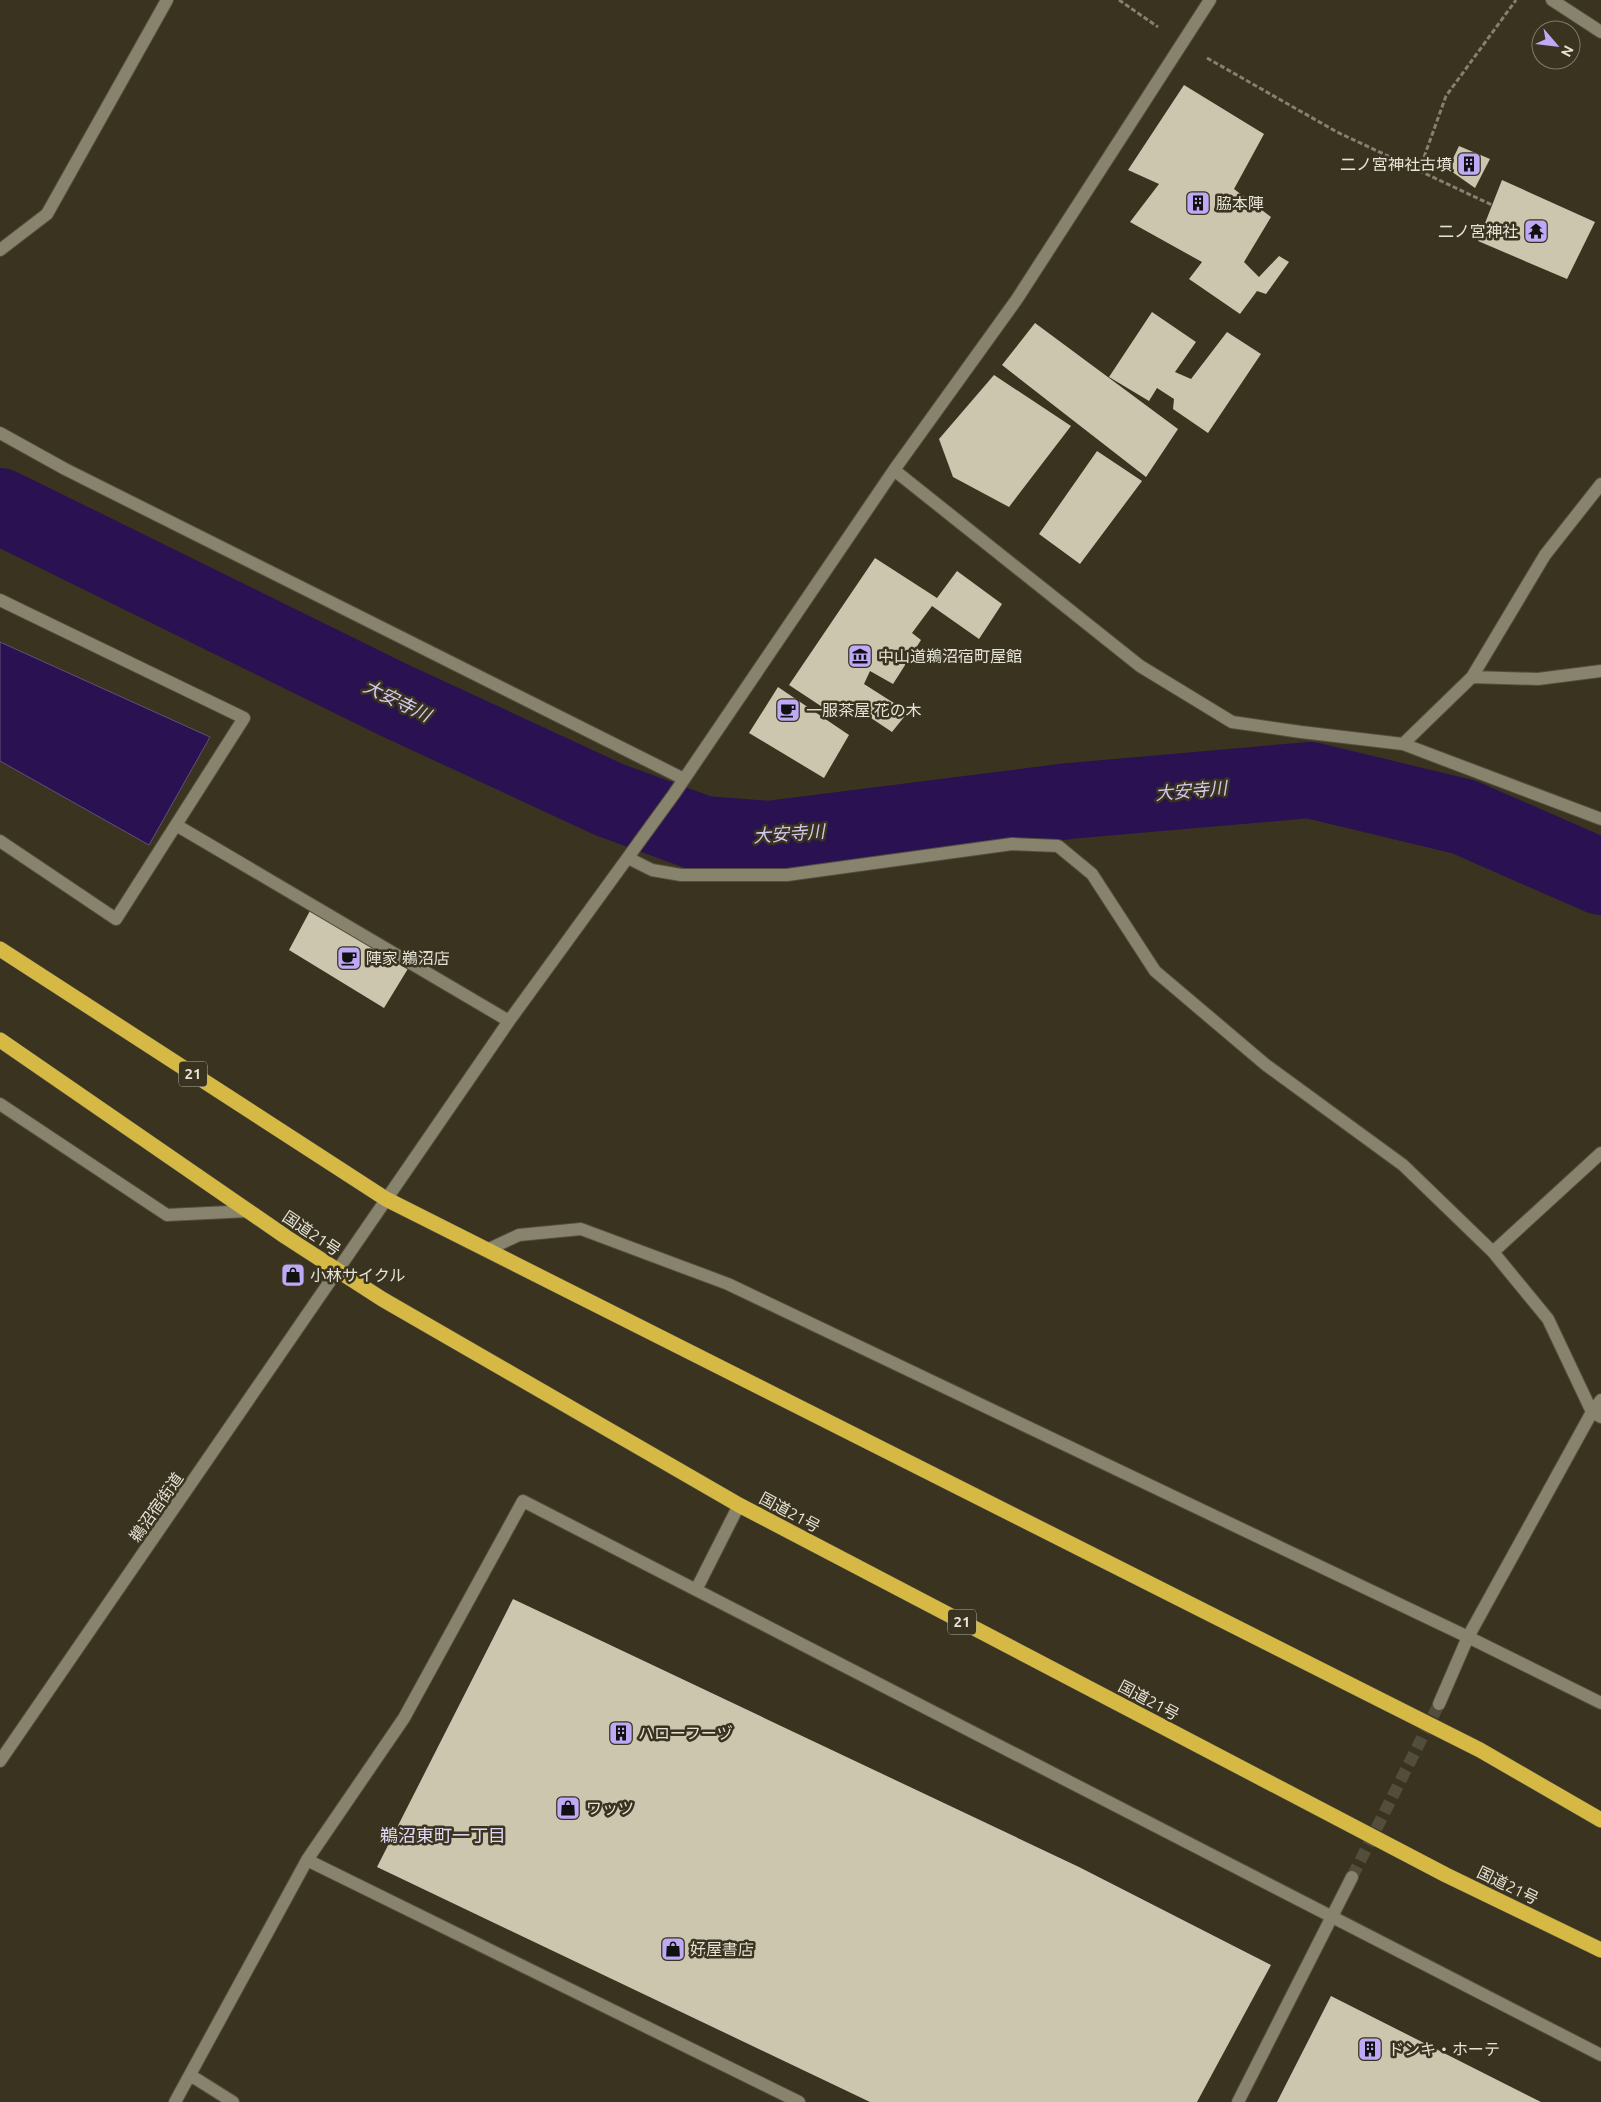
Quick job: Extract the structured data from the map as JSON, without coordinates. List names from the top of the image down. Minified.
{"streets":{"highway":["21","国道21号"],"street":["鵜沼宿街道"]},"crossings":[["21","鵜沼宿街道"],["国道21号","鵜沼宿街道"]],"districts":["鵜沼東町一丁目"],"water":["大安寺川"],"places":{"building":["二ノ宮神社古墳","脇本陣","ハローフーヅ","ドンキ・ホーテ"],"temple":["二ノ宮神社"],"museum":["中山道鵜沼宿町屋館"],"cafe":["一服茶屋 花の木","陣家 鵜沼店"],"shop":["小林サイクル","ワッツ","好屋書店"]},"north":"bottom right"}
